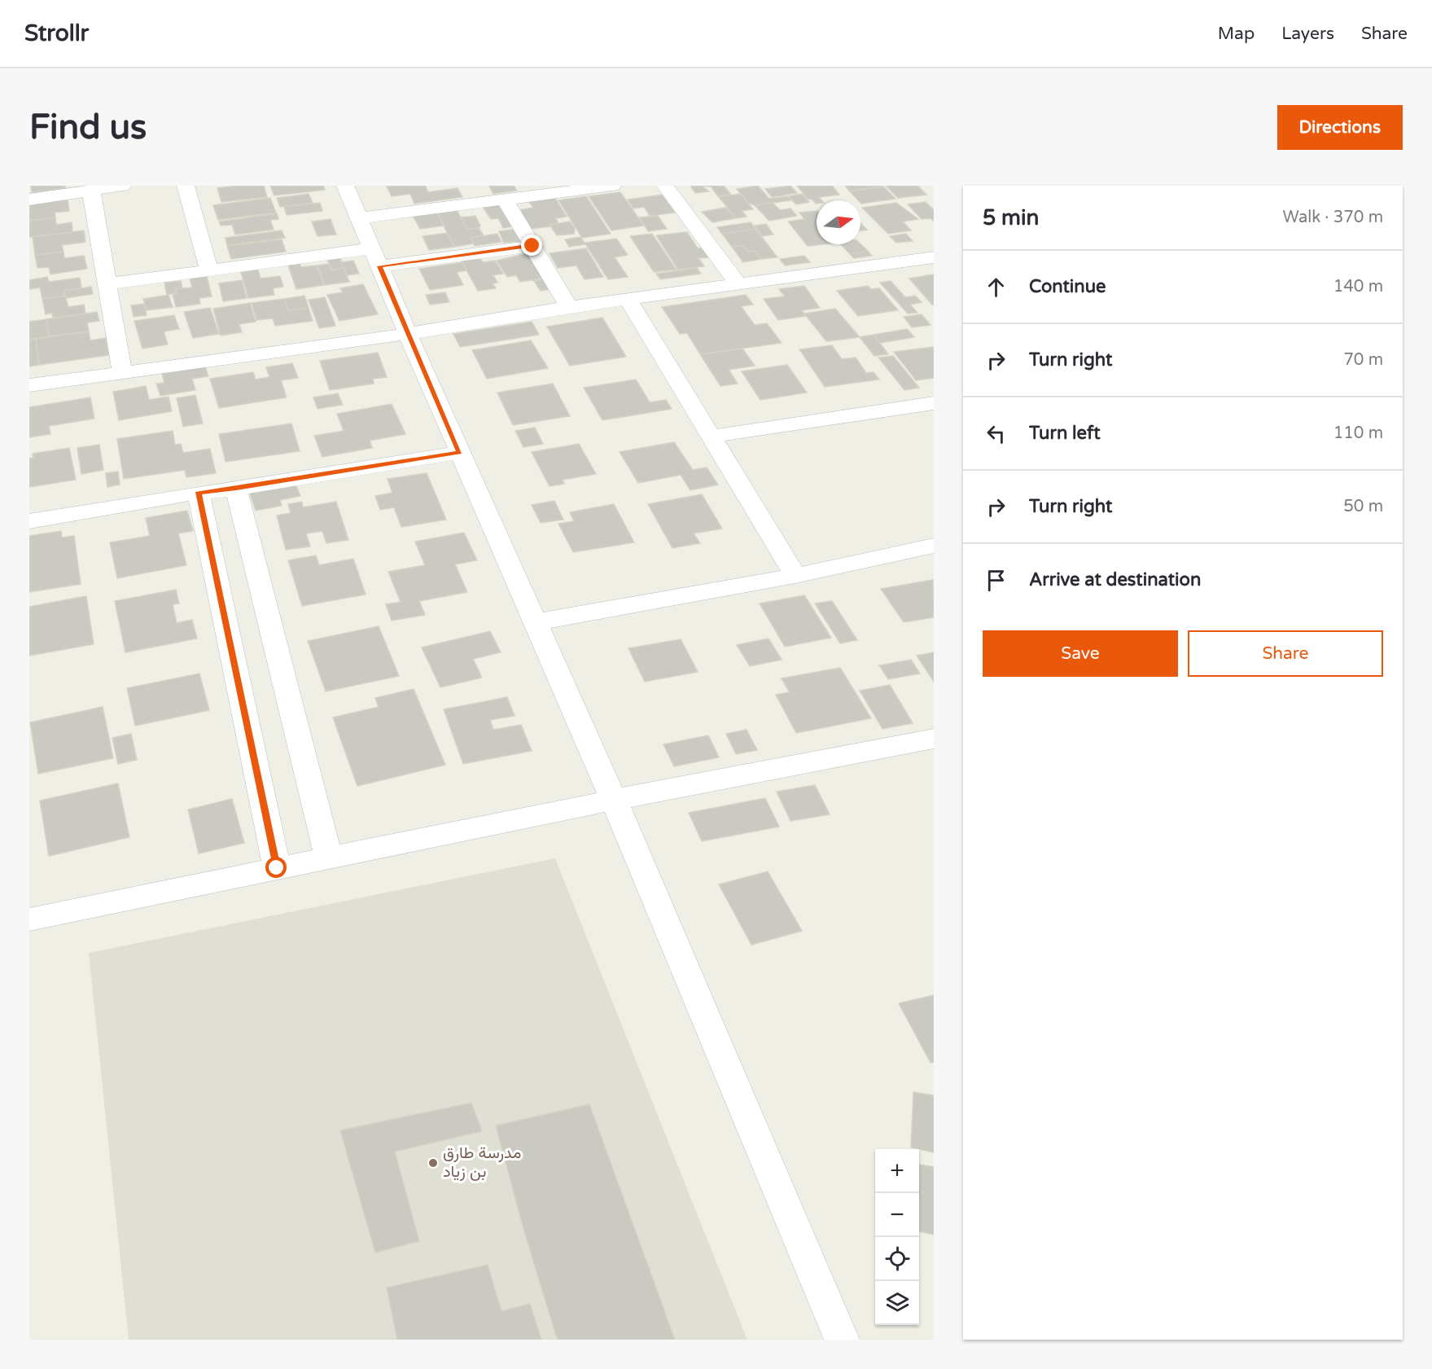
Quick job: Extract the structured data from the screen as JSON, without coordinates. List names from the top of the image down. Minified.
{"places":["مدرسة طارق بن زياد"],"north":"right","page":{"header":"Strollr","nav":["Map","Layers","Share"],"buttons":["Directions",["Save","Share"]],"title":"Find us","heading":["5 min","Walk · 370 m"],"list":[["Continue","140 m"],["Turn right","70 m"],["Turn left","110 m"],["Turn right","50 m"],"Arrive at destination"],"map_buttons":["+","−"]}}
